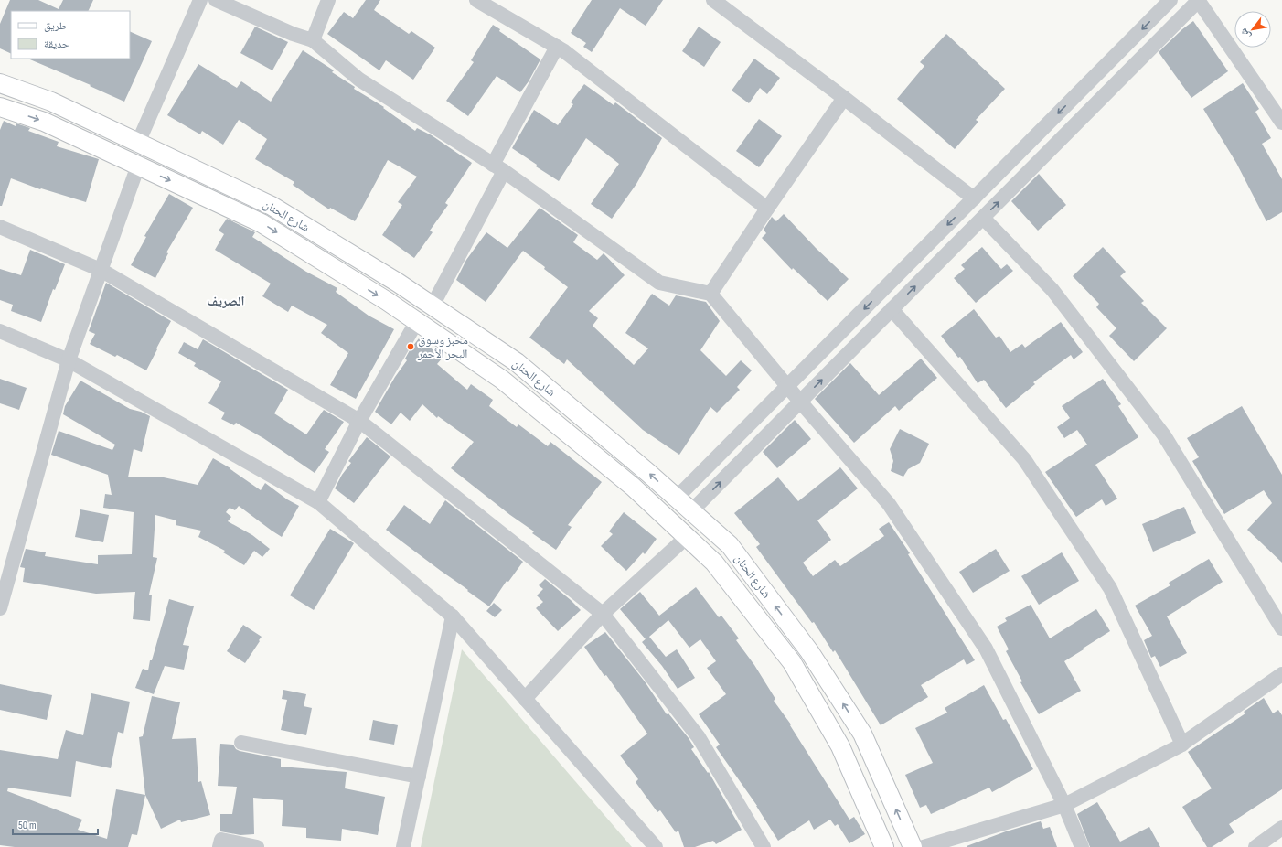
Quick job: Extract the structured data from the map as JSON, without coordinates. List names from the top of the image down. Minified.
{"streets":{"main road":["شارع الحنان"]},"districts":["الصريف"],"places":["مخبز وسوق البحر الأحمر"],"legend":["طريق","حديقة"],"scale_bar":"50 m","north":"bottom left"}
